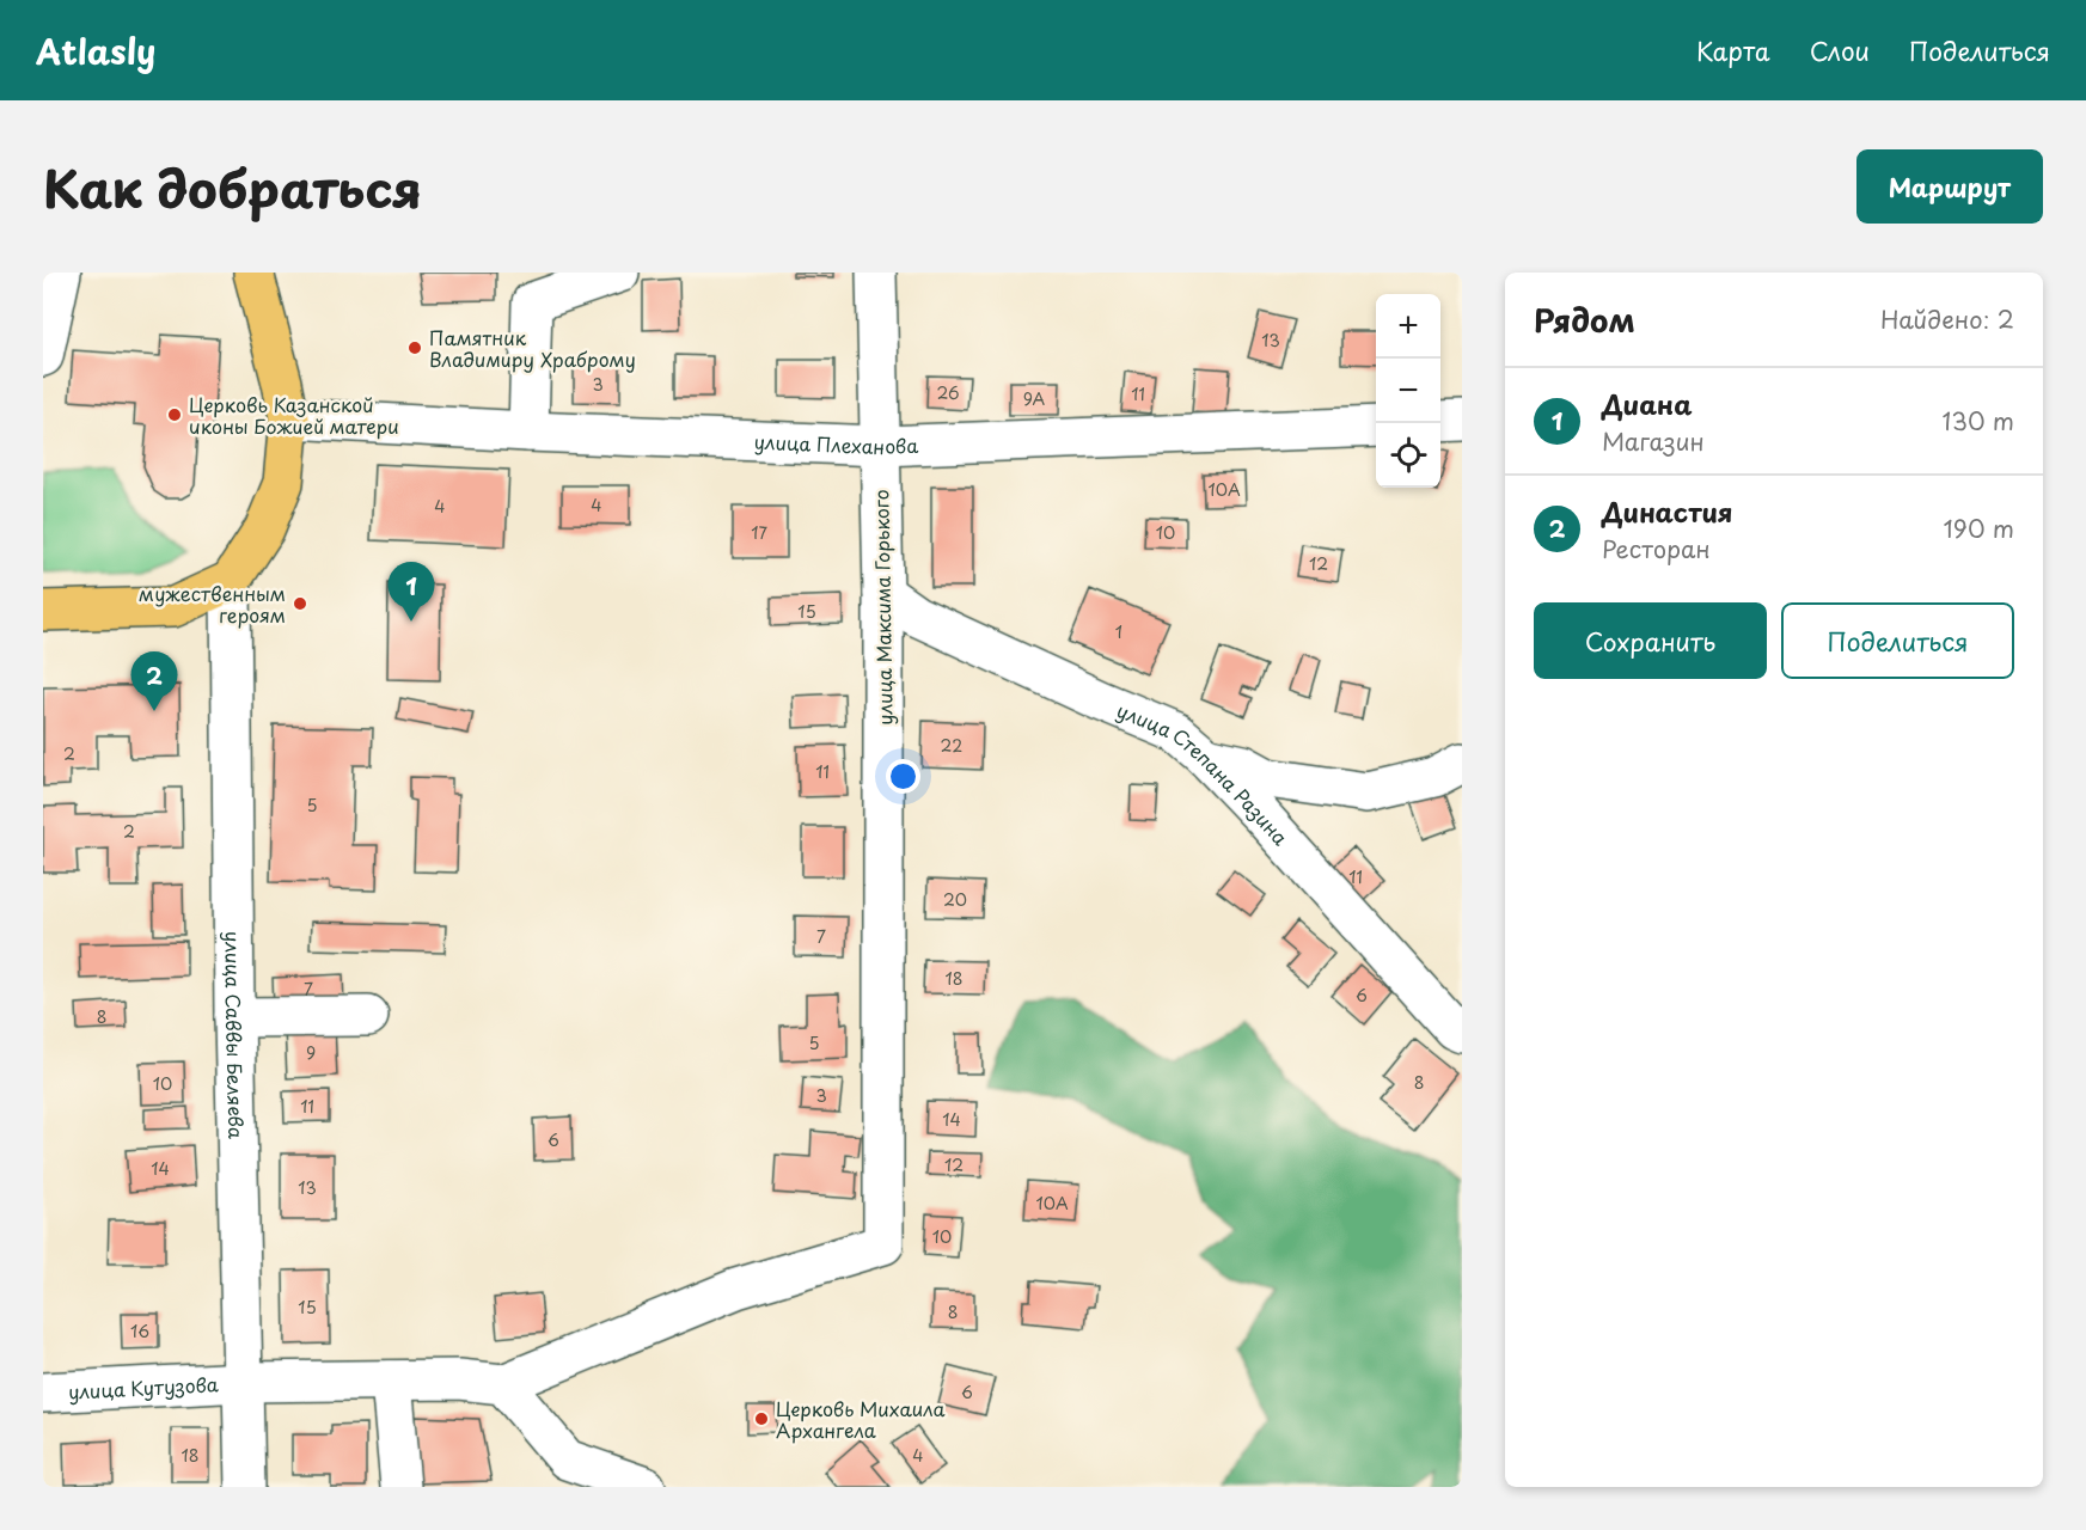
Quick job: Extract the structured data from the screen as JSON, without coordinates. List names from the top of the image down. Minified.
{"streets":{"street":["улица Плеханова","улица Максима Горького","улица Степана Разина","улица Саввы Беляева","улица Кутузова"]},"crossings":[["улица Плеханова","улица Максима Горького"],["улица Максима Горького","улица Степана Разина"],["улица Максима Горького","улица Кутузова"],["улица Саввы Беляева","улица Кутузова"]],"places":["Памятник Владимиру Храброму","Церковь Казанской иконы Божией матери","мужественным героям","Церковь Михаила Архангела"],"house_numbers":["13","3","26","11","9А","10А","4","4","17","10","12","15","1","22","2","11","5","2","11","20","7","18","7","6","8","5","9","8","10","3","11","14","6","12","14","13","10А","10","15","8","16","6","18","4"],"page":{"header":"Atlasly","nav":["Карта","Слои","Поделиться"],"title":"Как добраться","buttons":["Маршрут",["Сохранить","Поделиться"]],"heading":["Рядом","Найдено: 2"],"map_buttons":["+","−"],"list":[{"mark":"1","name":"Диана","note":"Магазин","value":"130 m"},{"mark":"2","name":"Династия","note":"Ресторан","value":"190 m"}],"pins":["1","2"]}}
